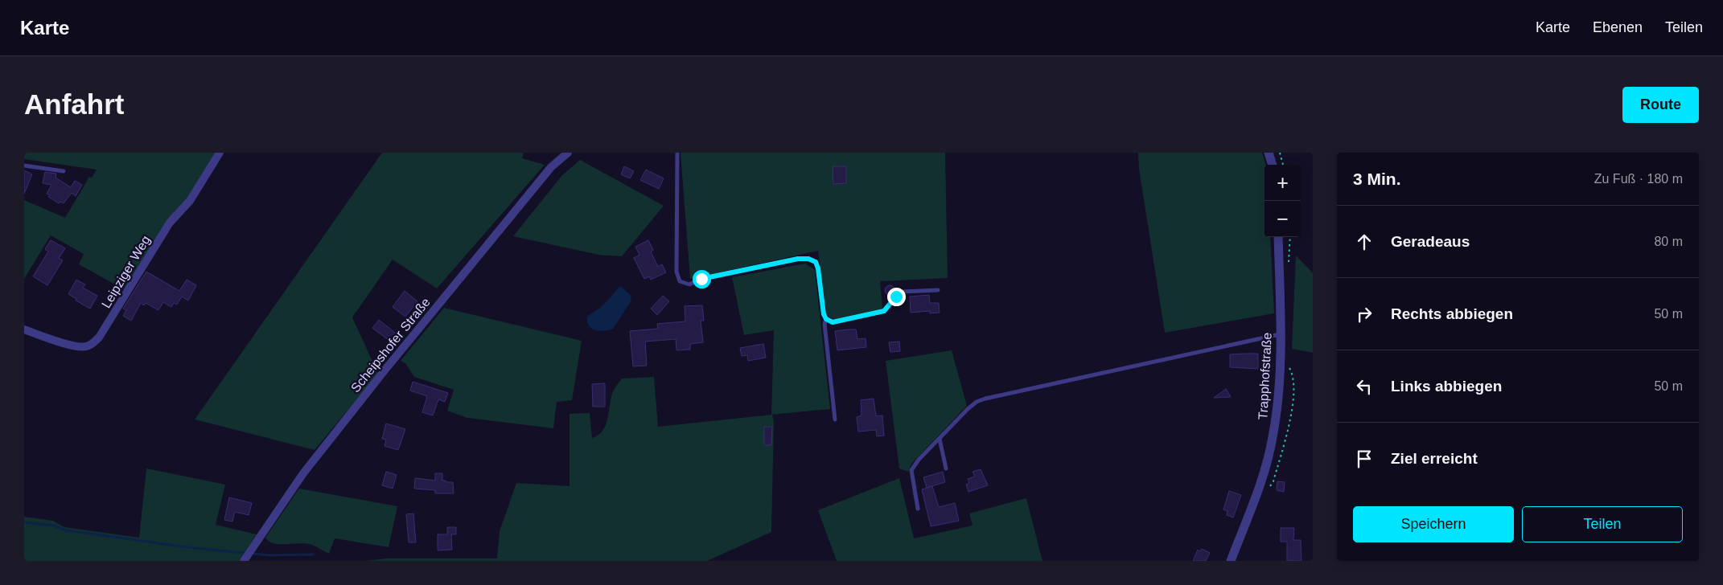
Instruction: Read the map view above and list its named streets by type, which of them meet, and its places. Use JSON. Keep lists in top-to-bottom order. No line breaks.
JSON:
{"streets":{"street":["Leipziger Weg","Scheipshofer Straße","Trapphofstraße"]},"page":{"header":"Karte","nav":["Karte","Ebenen","Teilen"],"buttons":["Route",["Speichern","Teilen"]],"title":"Anfahrt","heading":["3 Min.","Zu Fuß · 180 m"],"map_buttons":["+","−"],"list":[["Geradeaus","80 m"],["Rechts abbiegen","50 m"],["Links abbiegen","50 m"],"Ziel erreicht"]}}
